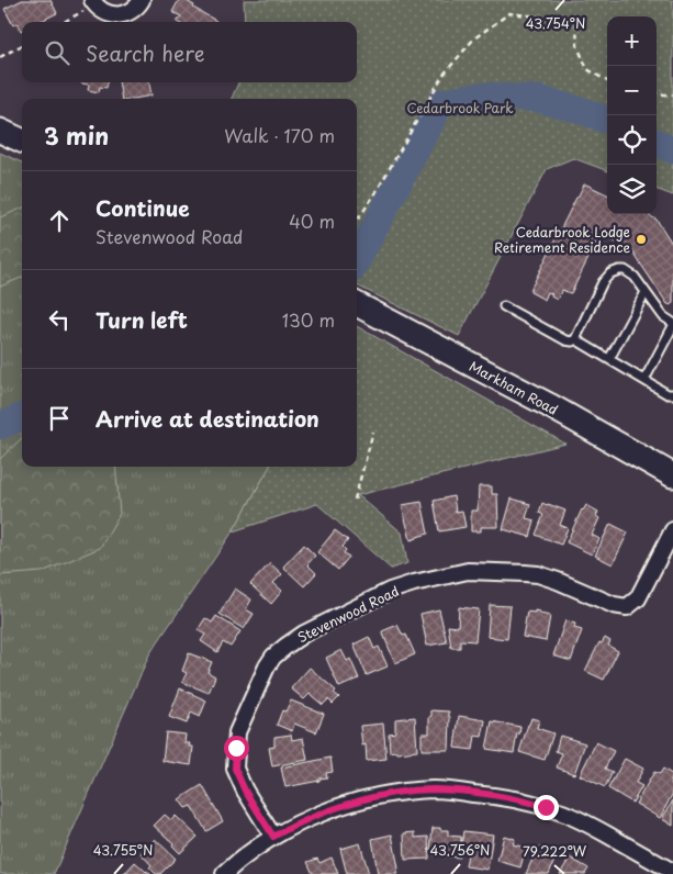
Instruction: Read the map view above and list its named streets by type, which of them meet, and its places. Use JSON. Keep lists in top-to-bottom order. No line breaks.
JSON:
{"streets":{"main road":["Markham Road"],"street":["Stevenwood Road"]},"parks":["Cedarbrook Park"],"places":["Cedarbrook Lodge Retirement Residence"],"page":{"map_buttons":["+","−"],"search":"Search here","heading":["3 min","Walk · 170 m"],"list":[["Continue","Stevenwood Road","40 m"],["Turn left","130 m"],"Arrive at destination"]},"coordinates":["43.754°N","43.755°N","43.756°N","79.222°W"]}
